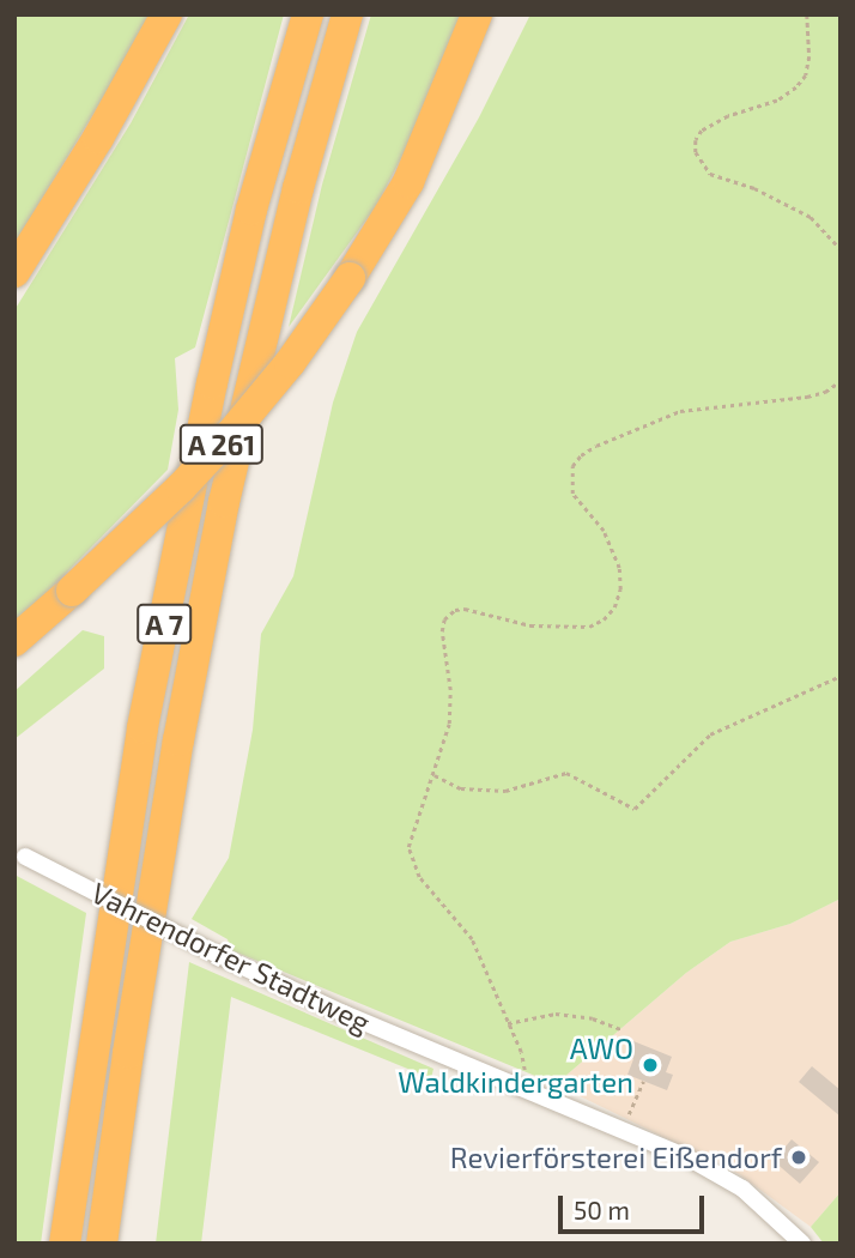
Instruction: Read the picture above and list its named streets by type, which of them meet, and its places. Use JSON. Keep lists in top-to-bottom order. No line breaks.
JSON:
{"streets":{"highway":["A 261","A 7"],"street":["Vahrendorfer Stadtweg"]},"places":["AWO Waldkindergarten","Revierförsterei Eißendorf"],"scale_bar":"50 m"}
